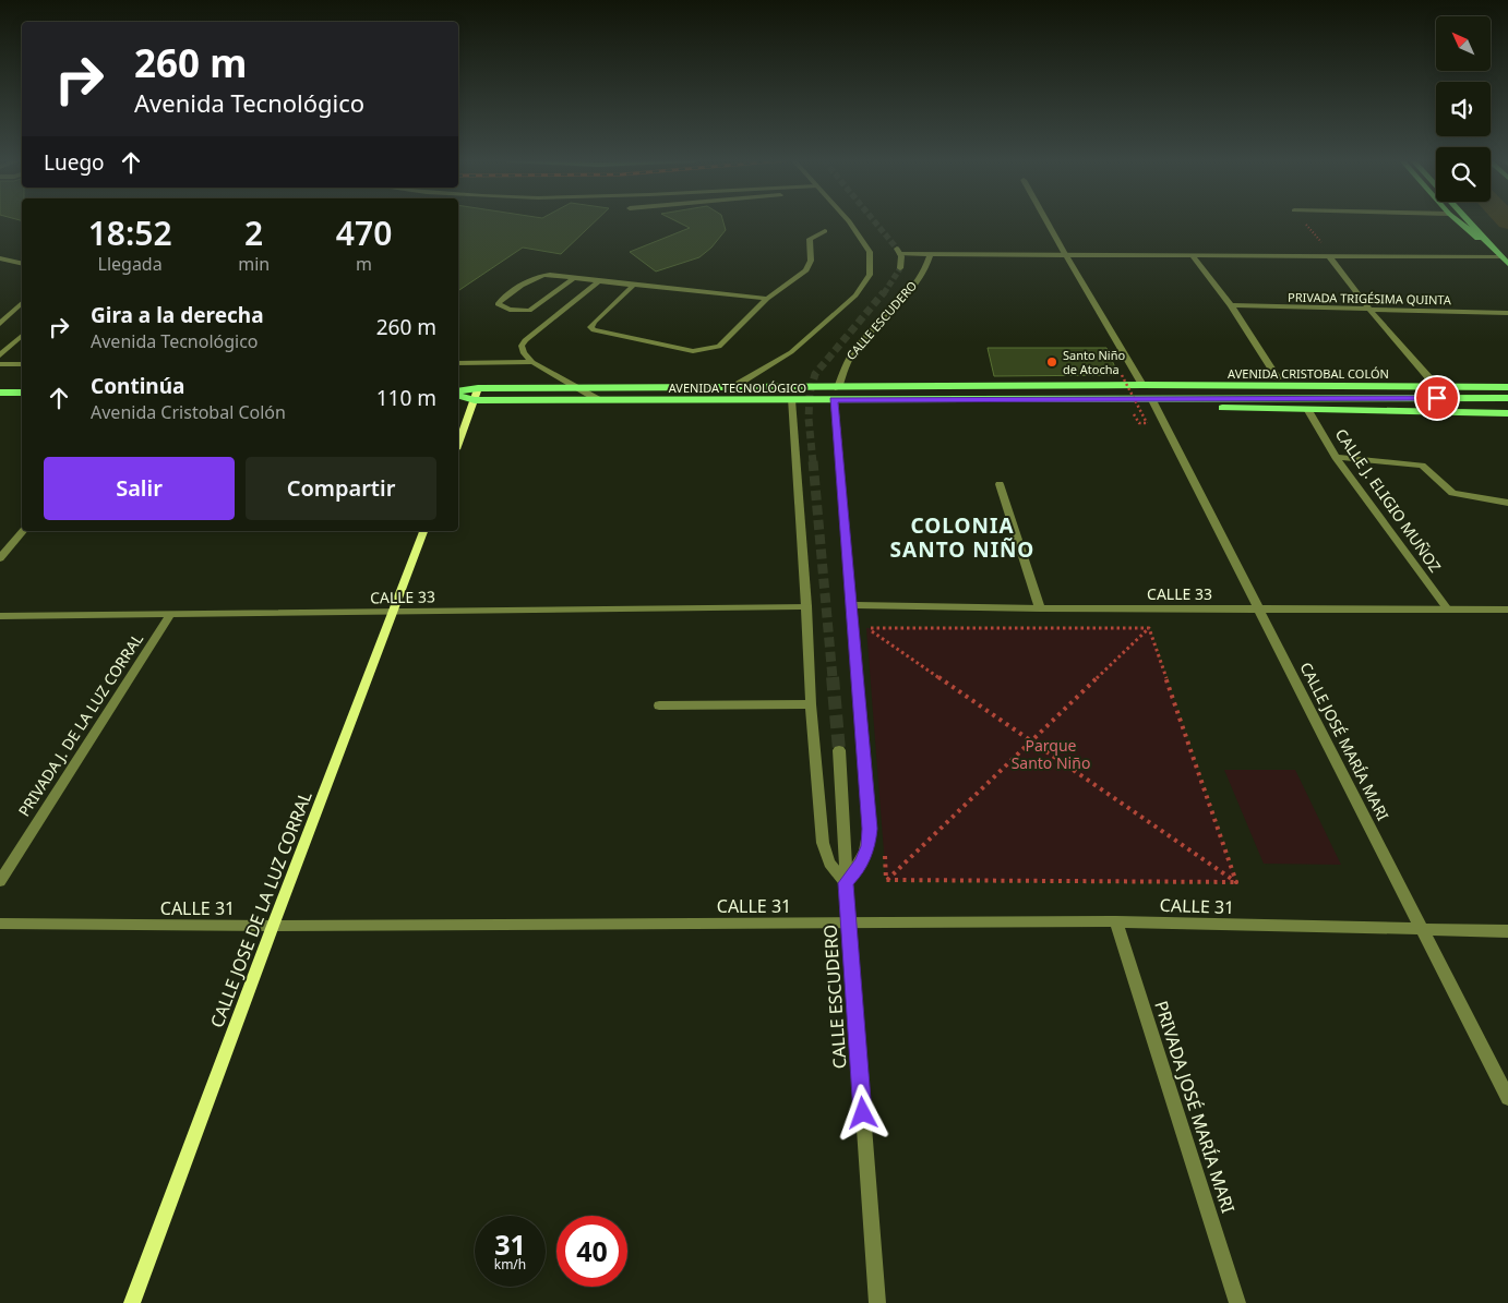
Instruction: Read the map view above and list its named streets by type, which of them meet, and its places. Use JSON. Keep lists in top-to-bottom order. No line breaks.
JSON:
{"streets":{"main road":["AVENIDA CRISTOBAL COLÓN","AVENIDA TECNOLÓGICO","CALLE JOSE DE LA LUZ CORRAL"],"street":["PRIVADA TRIGÉSIMA QUINTA","CALLE ESCUDERO","CALLE J. ELIGIO MUÑOZ","CALLE 33","PRIVADA J. DE LA LUZ CORRAL","CALLE JOSÉ MARÍA MARI","CALLE 31","PRIVADA JOSÉ MARÍA MARI"]},"crossings":[["CALLE ESCUDERO","AVENIDA TECNOLÓGICO"],["CALLE ESCUDERO","CALLE 31"],["AVENIDA CRISTOBAL COLÓN","AVENIDA TECNOLÓGICO"],["AVENIDA CRISTOBAL COLÓN","CALLE JOSÉ MARÍA MARI"],["AVENIDA TECNOLÓGICO","CALLE JOSÉ MARÍA MARI"],["CALLE J. ELIGIO MUÑOZ","CALLE 33"],["CALLE 33","PRIVADA J. DE LA LUZ CORRAL"],["CALLE 33","CALLE JOSÉ MARÍA MARI"],["CALLE 33","CALLE JOSE DE LA LUZ CORRAL"],["CALLE JOSÉ MARÍA MARI","CALLE 31"],["CALLE 31","CALLE JOSE DE LA LUZ CORRAL"],["CALLE 31","PRIVADA JOSÉ MARÍA MARI"]],"districts":["COLONIA SANTO NIÑO"],"parks":["Parque Santo Niño"],"places":["Santo Niño de Atocha"],"north":"top left","page":{"turn":["260 m","Avenida Tecnológico"],"then":"Luego","eta":["18:52","Llegada","2","min","470","m"],"list":[{"name":"Gira a la derecha","note":"Avenida Tecnológico","value":"260 m"},{"name":"Continúa","note":"Avenida Cristobal Colón","value":"110 m"}],"buttons":["Salir","Compartir"],"speed":"31 km/h","limit":"40"}}
